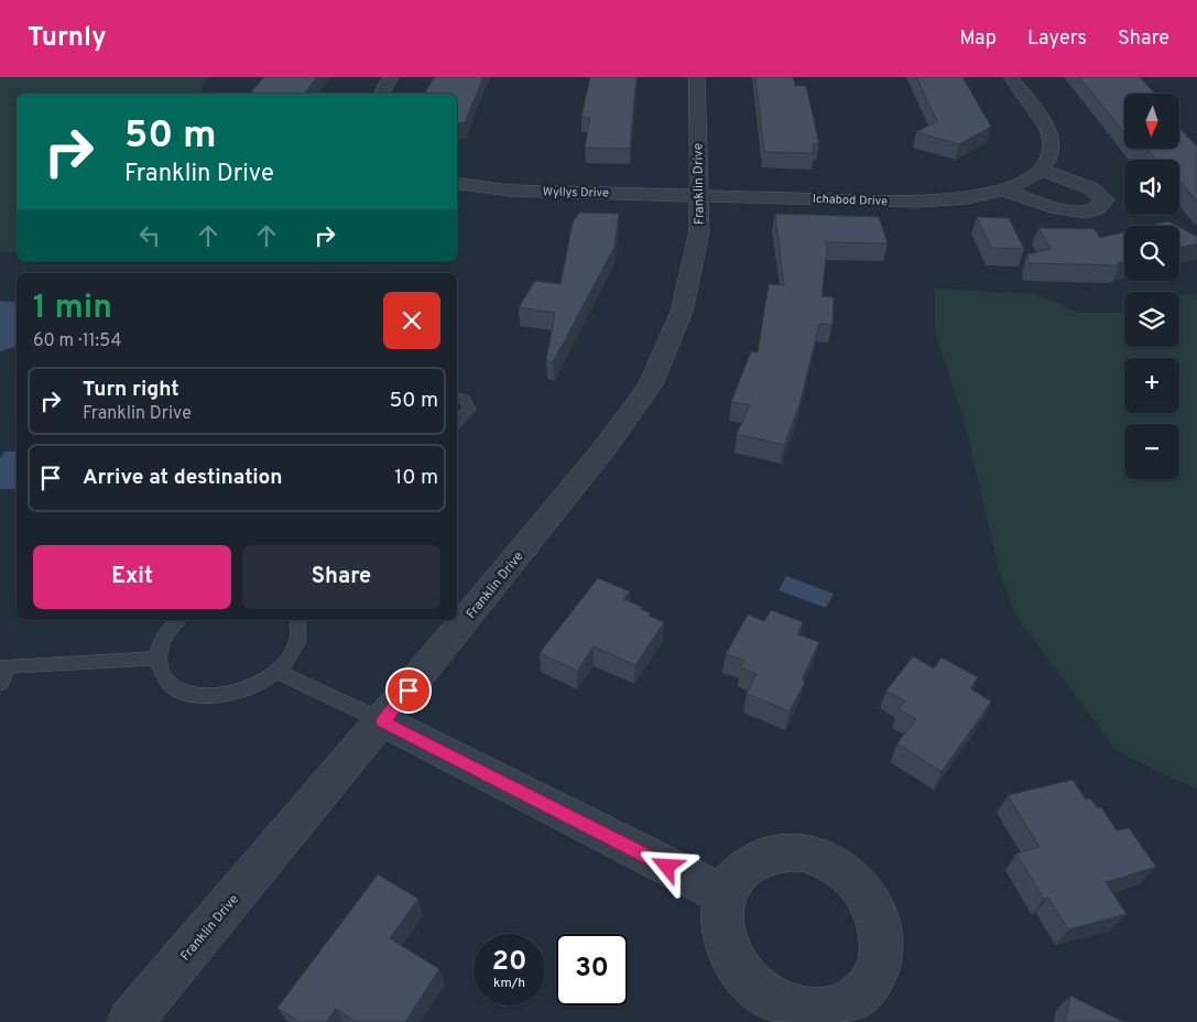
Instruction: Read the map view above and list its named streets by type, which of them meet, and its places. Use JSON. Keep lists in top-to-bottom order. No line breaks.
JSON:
{"streets":{"street":["Franklin Drive","Wyllys Drive","Ichabod Drive"]},"crossings":[["Franklin Drive","Wyllys Drive"],["Franklin Drive","Ichabod Drive"],["Wyllys Drive","Ichabod Drive"]],"north":"bottom","page":{"header":"Turnly","nav":["Map","Layers","Share"],"map_buttons":["+","−"],"turn":["50 m","Franklin Drive"],"heading":["1 min","60 m · 11:54"],"list":[{"name":"Turn right","note":"Franklin Drive","value":"50 m"},{"name":"Arrive at destination","value":"10 m"}],"buttons":["Exit","Share"],"speed":"20 km/h","limit":"30"}}
